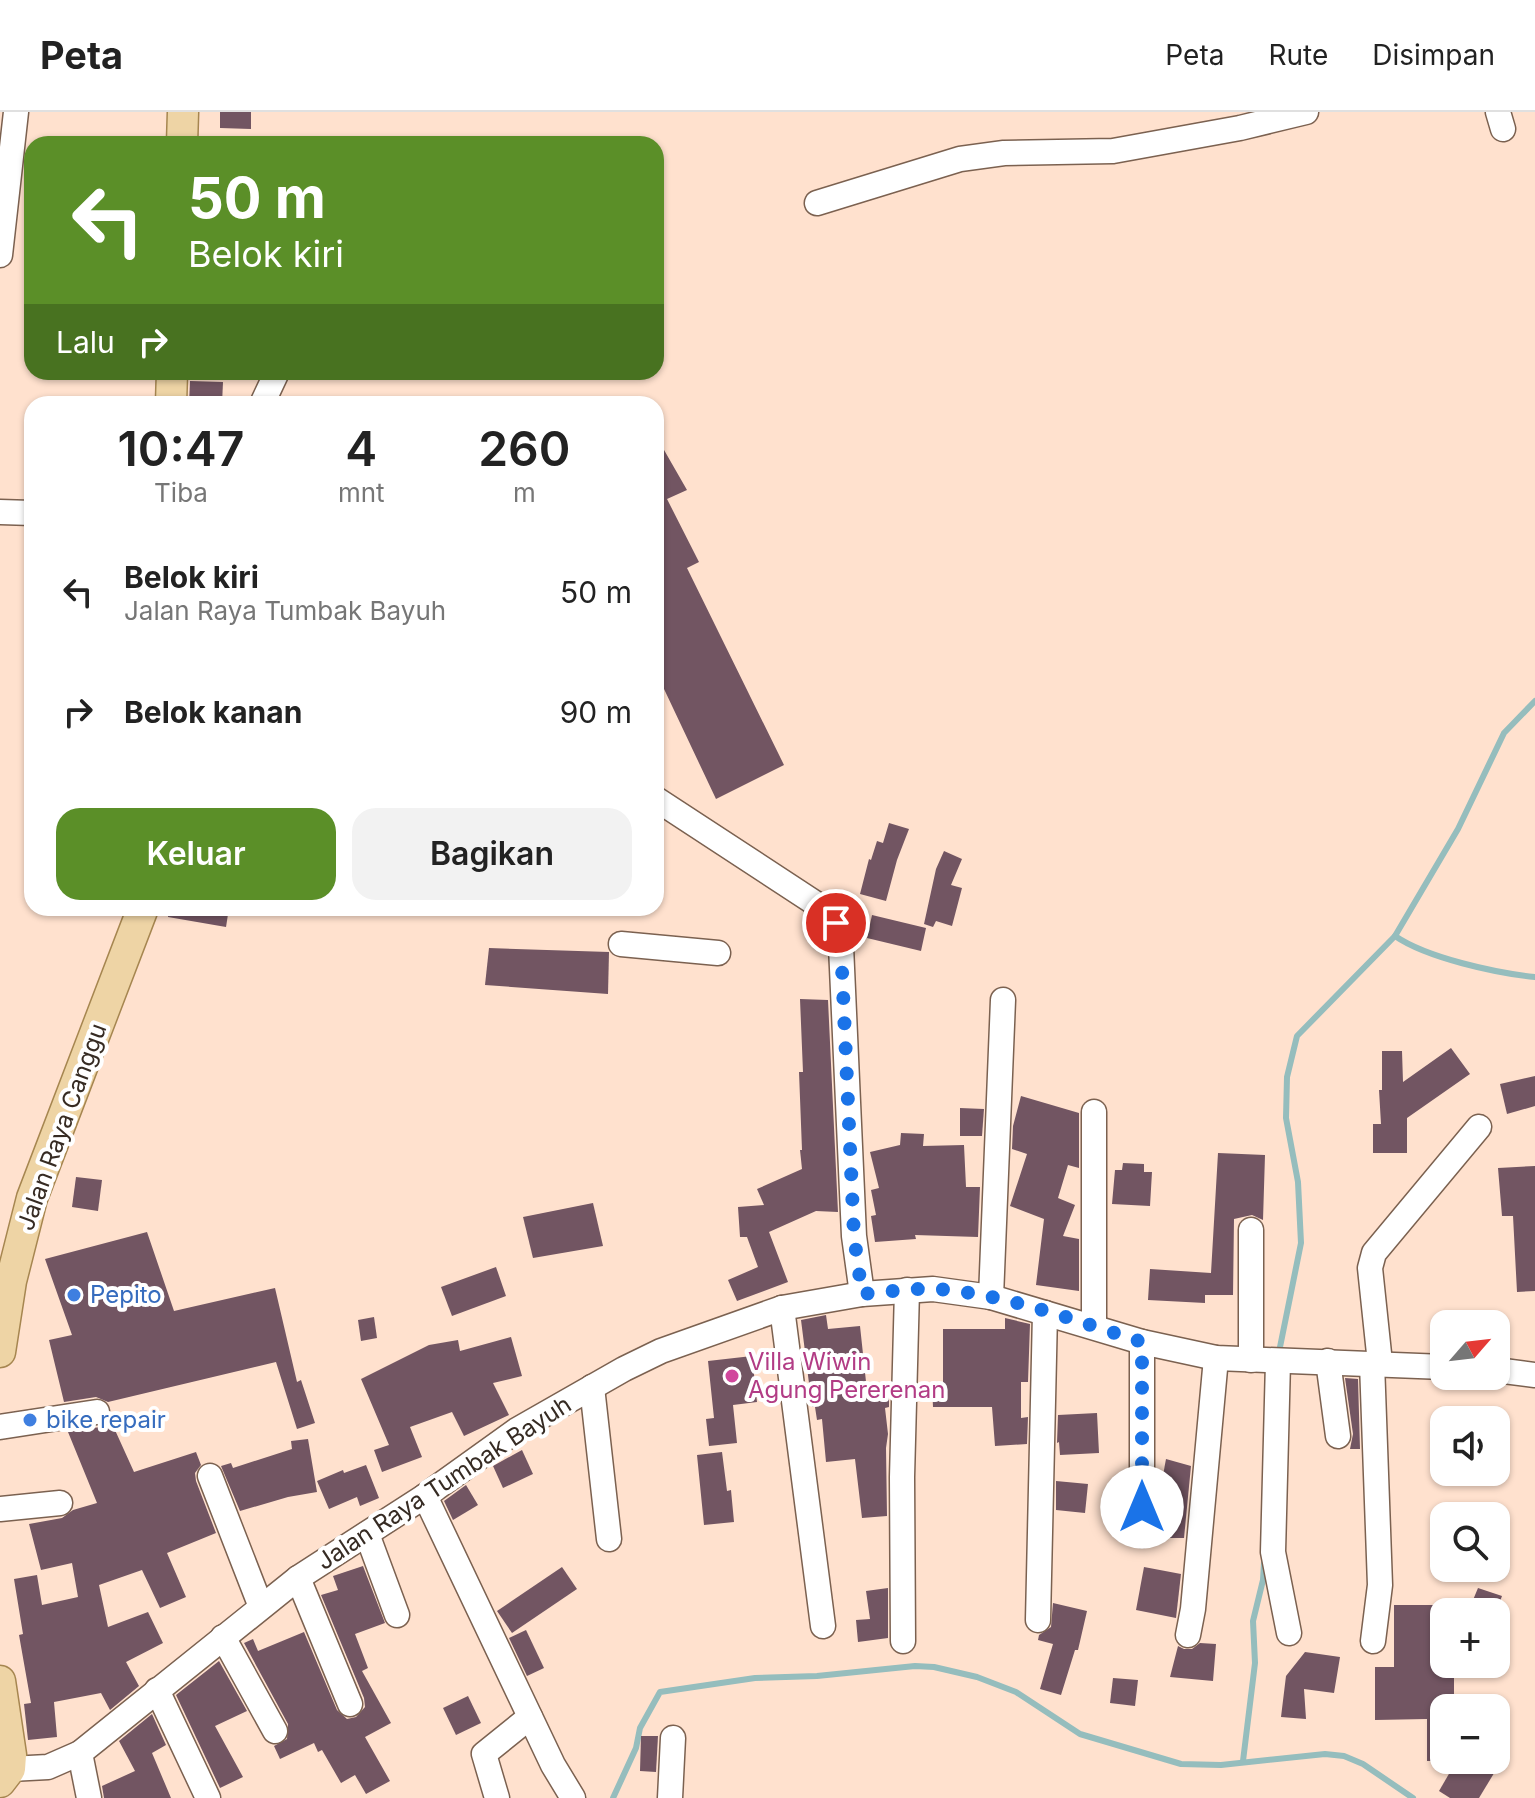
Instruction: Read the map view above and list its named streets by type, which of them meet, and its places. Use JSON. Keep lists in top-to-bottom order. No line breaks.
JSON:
{"streets":{"main road":["Jalan Raya Canggu"],"street":["Jalan Raya Tumbak Bayuh"]},"places":["Pepito","Villa Wiwin Agung Pererenan","bike repair"],"north":"top right","page":{"header":"Peta","nav":["Peta","Rute","Disimpan"],"turn":["50 m","Belok kiri"],"then":"Lalu","eta":["10:47","Tiba","4","mnt","260","m"],"list":[{"name":"Belok kiri","note":"Jalan Raya Tumbak Bayuh","value":"50 m"},{"name":"Belok kanan","value":"90 m"}],"buttons":["Keluar","Bagikan"],"map_buttons":["+","−"]}}
